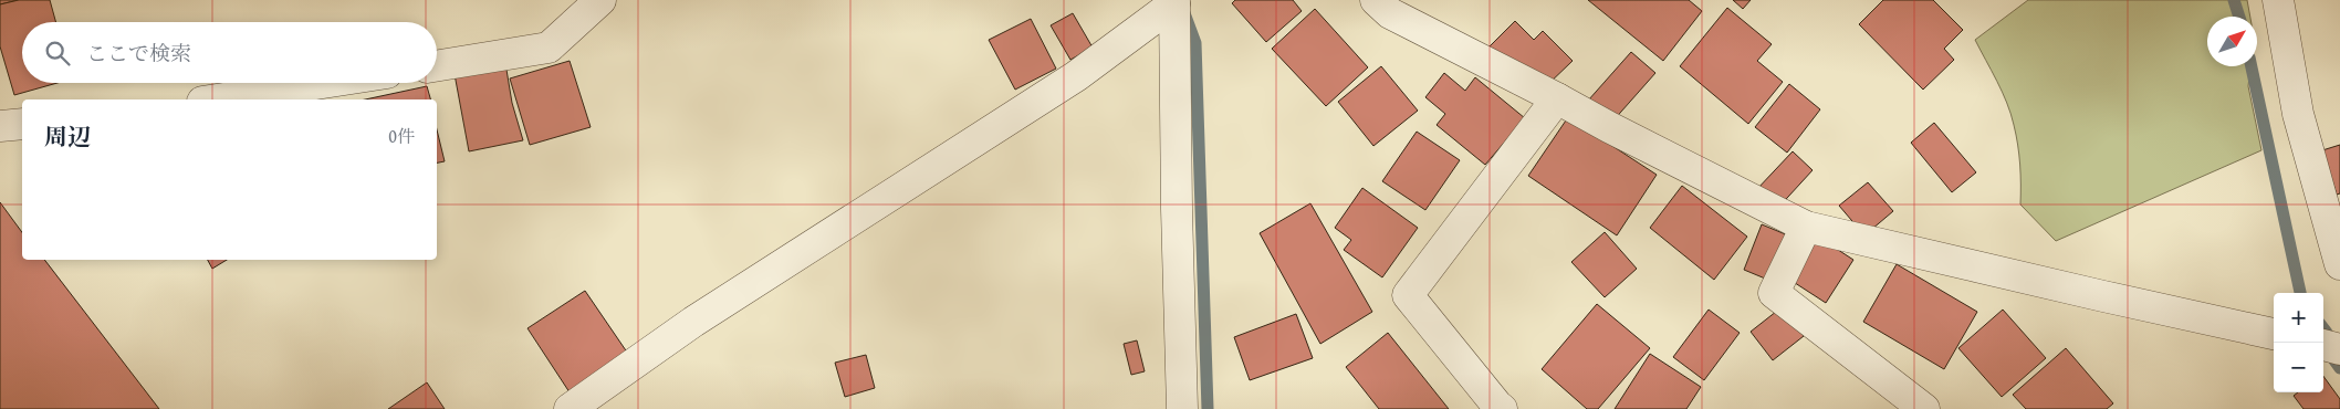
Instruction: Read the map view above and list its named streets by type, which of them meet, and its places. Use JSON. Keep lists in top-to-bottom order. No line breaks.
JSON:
{"north":"top right","page":{"search":"ここで検索","heading":["周辺","0件"],"map_buttons":["+","−"]}}
